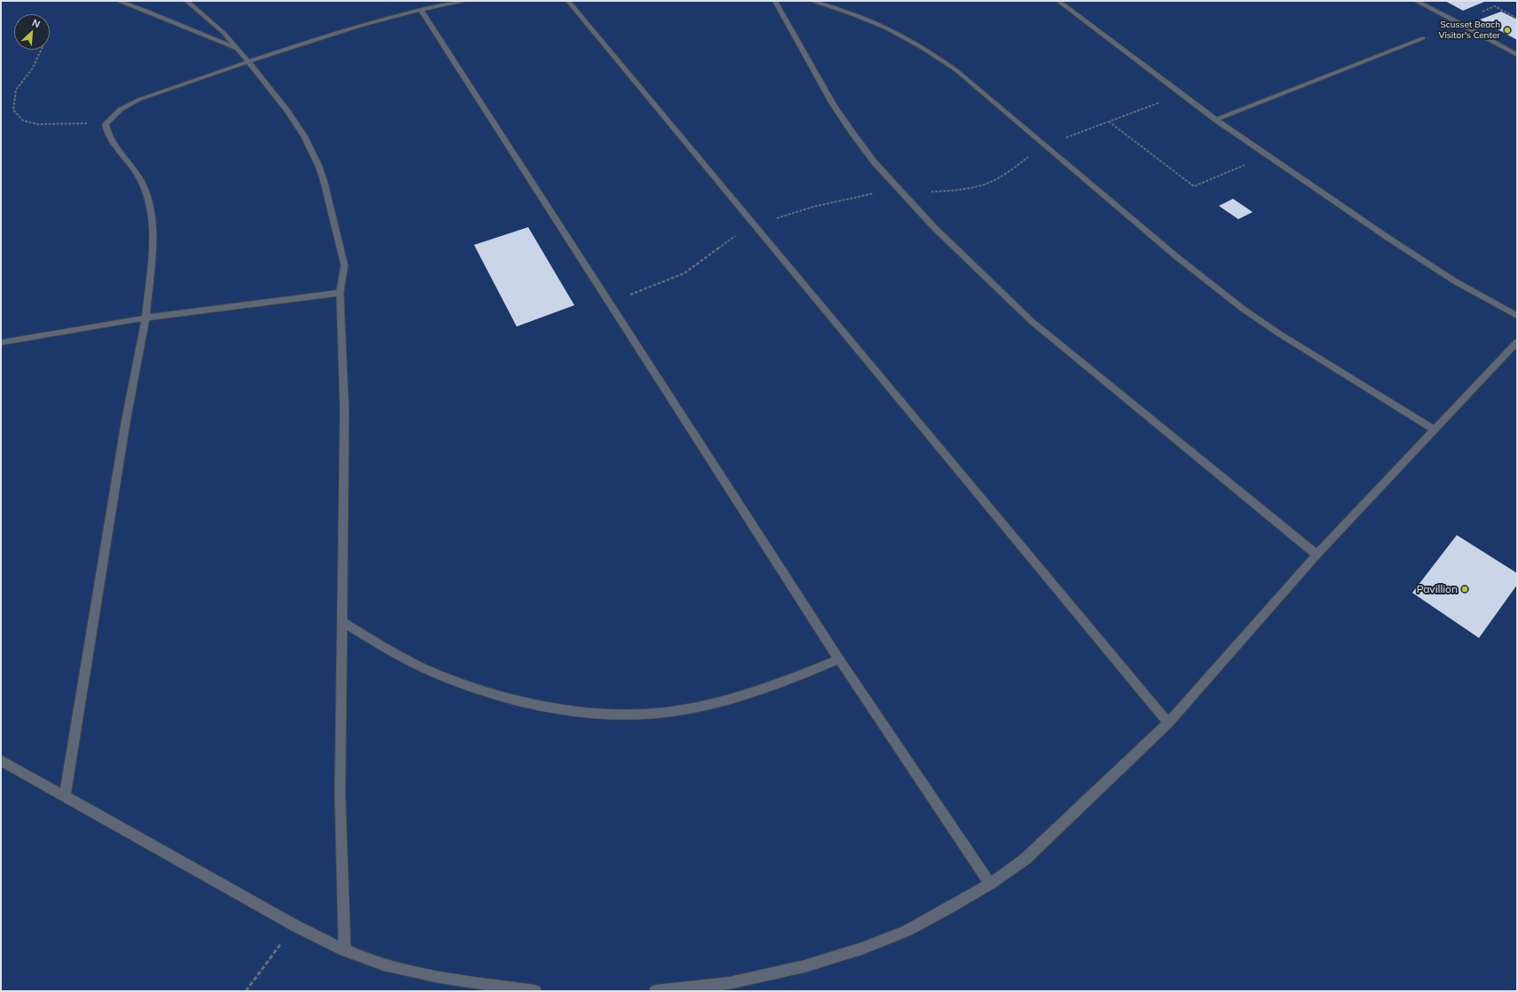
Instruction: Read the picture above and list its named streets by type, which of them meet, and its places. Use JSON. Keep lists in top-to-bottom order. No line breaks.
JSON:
{"places":["Scusset Beach Visitor's Center","Pavillion"],"north":"top right"}
